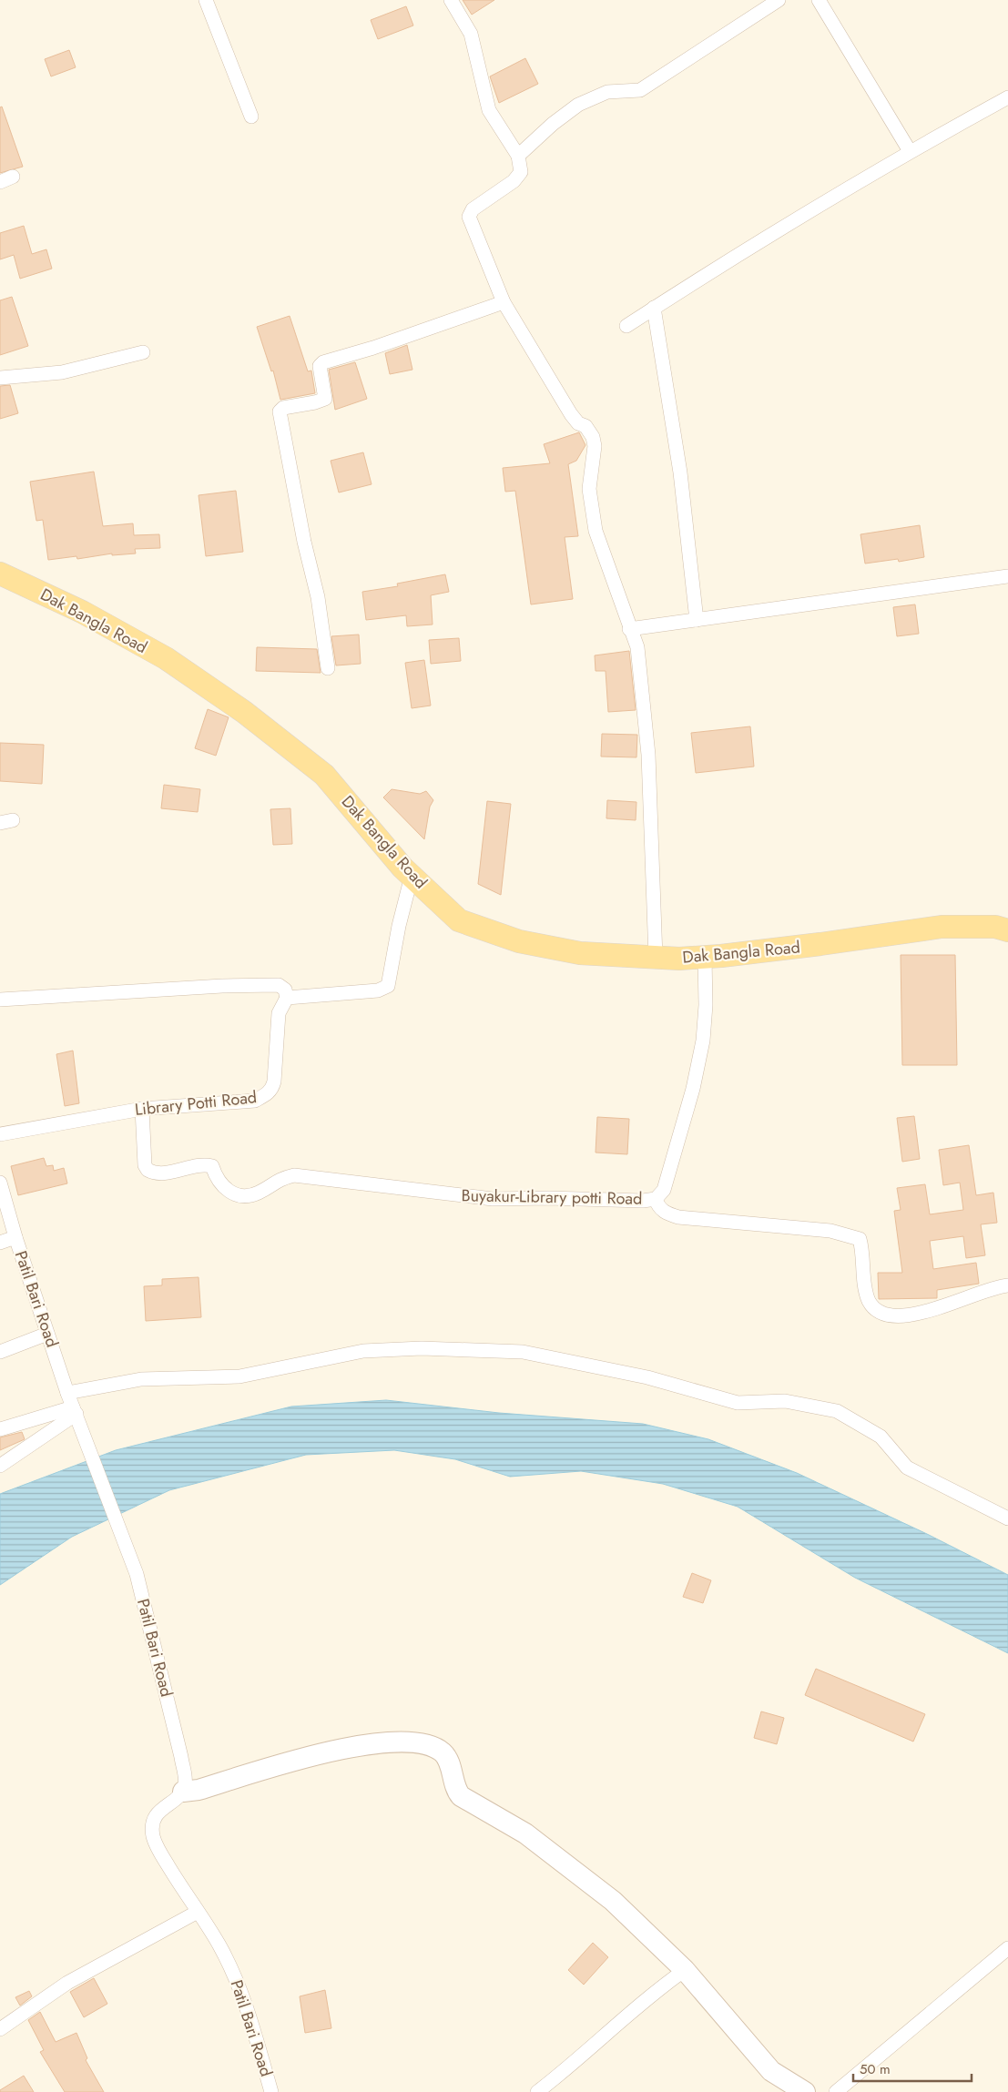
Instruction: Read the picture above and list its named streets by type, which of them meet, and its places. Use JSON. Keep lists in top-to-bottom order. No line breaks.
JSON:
{"streets":{"main road":["Dak Bangla Road"],"street":["Library Potti Road","Buyakur-Library potti Road","Patil Bari Road"]},"crossings":[["Dak Bangla Road","Buyakur-Library potti Road"],["Library Potti Road","Buyakur-Library potti Road"]],"scale_bar":"50 m"}
